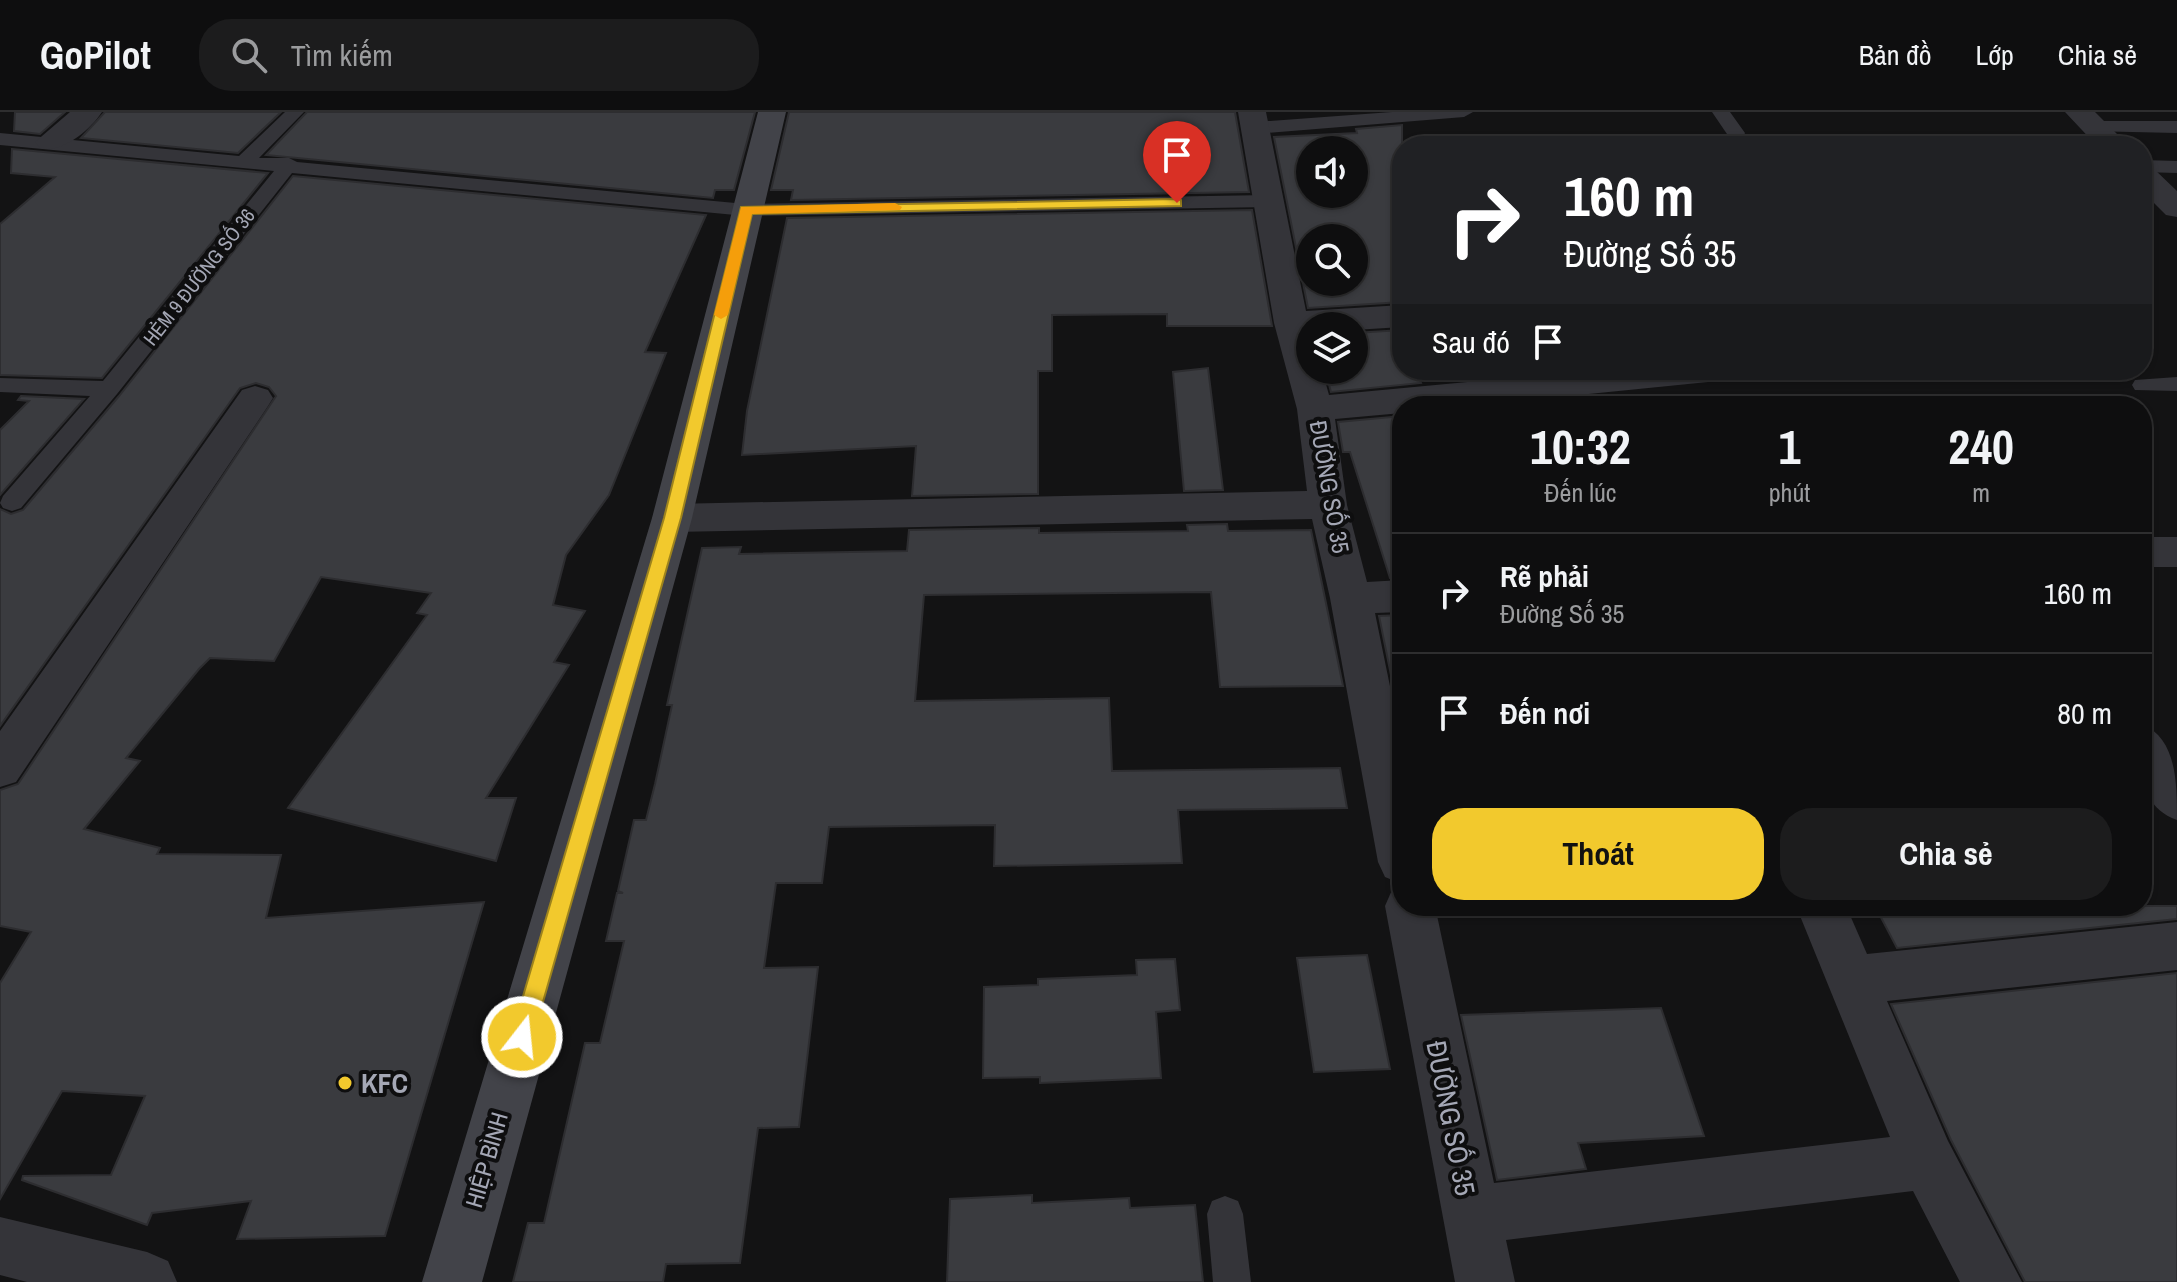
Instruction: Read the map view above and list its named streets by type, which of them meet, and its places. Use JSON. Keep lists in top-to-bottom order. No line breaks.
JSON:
{"streets":{"main road":["HIỆP BÌNH"],"street":["ĐƯỜNG SỐ 35"],"lane":["HẺM 9 ĐƯỜNG SỐ 36"]},"places":["KFC"],"page":{"header":"GoPilot","search":"Tìm kiếm","nav":["Bản đồ","Lớp","Chia sẻ"],"turn":["160 m","Đường Số 35"],"then":"Sau đó","eta":["10:32","Đến lúc","1","phút","240","m"],"list":[{"name":"Rẽ phải","note":"Đường Số 35","value":"160 m"},{"name":"Đến nơi","value":"80 m"}],"buttons":["Thoát","Chia sẻ"]}}
